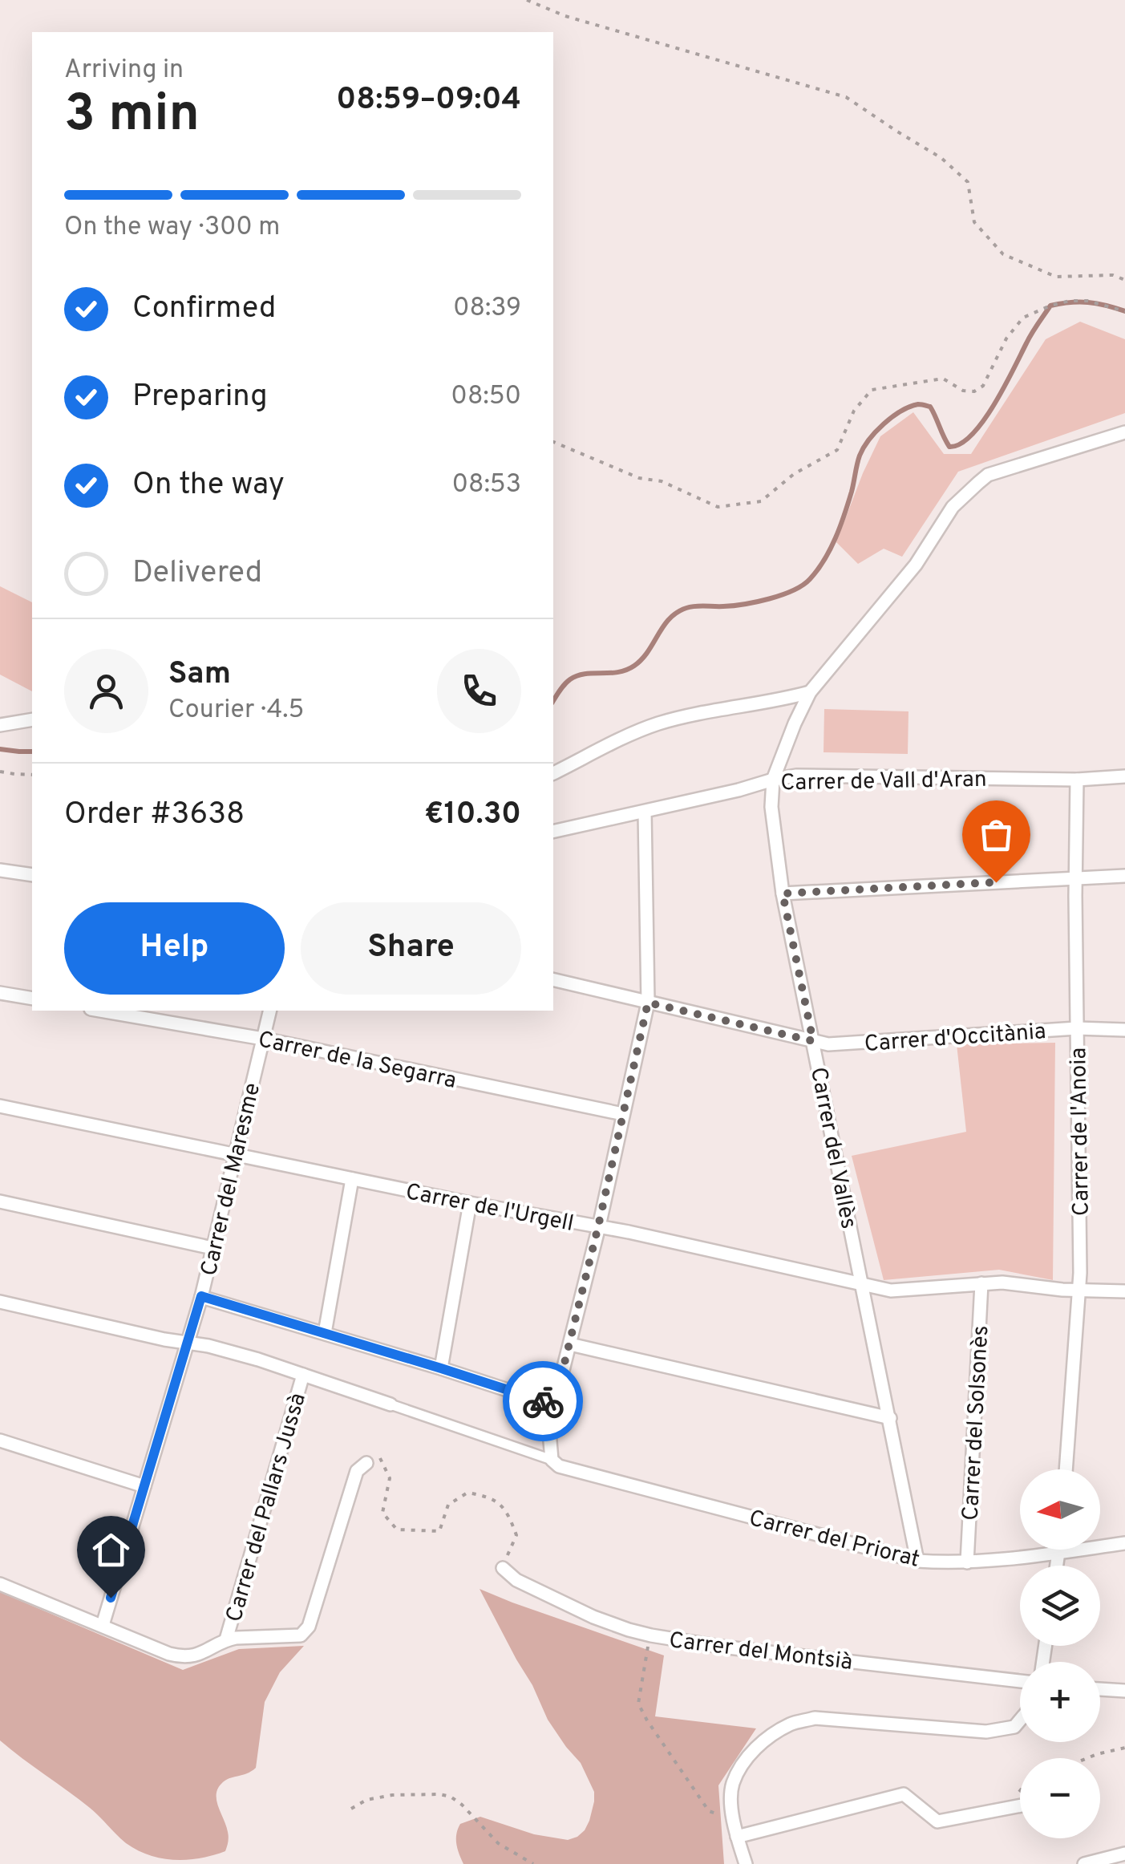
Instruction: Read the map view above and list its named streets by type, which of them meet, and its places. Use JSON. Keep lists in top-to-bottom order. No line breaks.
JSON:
{"streets":{"street":["Carrer de Vall d'Aran","Carrer d'Occitània","Carrer de la Segarra","Carrer de l'Anoia","Carrer del Vallès","Carrer del Maresme","Carrer de l'Urgell","Carrer del Solsonès","Carrer del Pallars Jussà","Carrer del Priorat","Carrer del Montsià"]},"crossings":[["Carrer de Vall d'Aran","Carrer de l'Anoia"],["Carrer de Vall d'Aran","Carrer del Vallès"],["Carrer d'Occitània","Carrer de l'Anoia"],["Carrer d'Occitània","Carrer del Vallès"],["Carrer de la Segarra","Carrer del Maresme"],["Carrer de l'Anoia","Carrer de l'Urgell"],["Carrer del Vallès","Carrer de l'Urgell"],["Carrer del Vallès","Carrer del Priorat"],["Carrer del Maresme","Carrer de l'Urgell"],["Carrer de l'Urgell","Carrer del Solsonès"],["Carrer del Solsonès","Carrer del Priorat"]],"north":"left","page":{"heading":["3 min","Arriving in","08:59–09:04"],"panel":["Sam","Courier · 4.5","Order #3638","€10.30"],"bar":"On the way · 300 m","list":[["Confirmed","08:39"],["Preparing","08:50"],["On the way","08:53"],"Delivered"],"buttons":["Help","Share"],"map_buttons":["+","−"]}}
